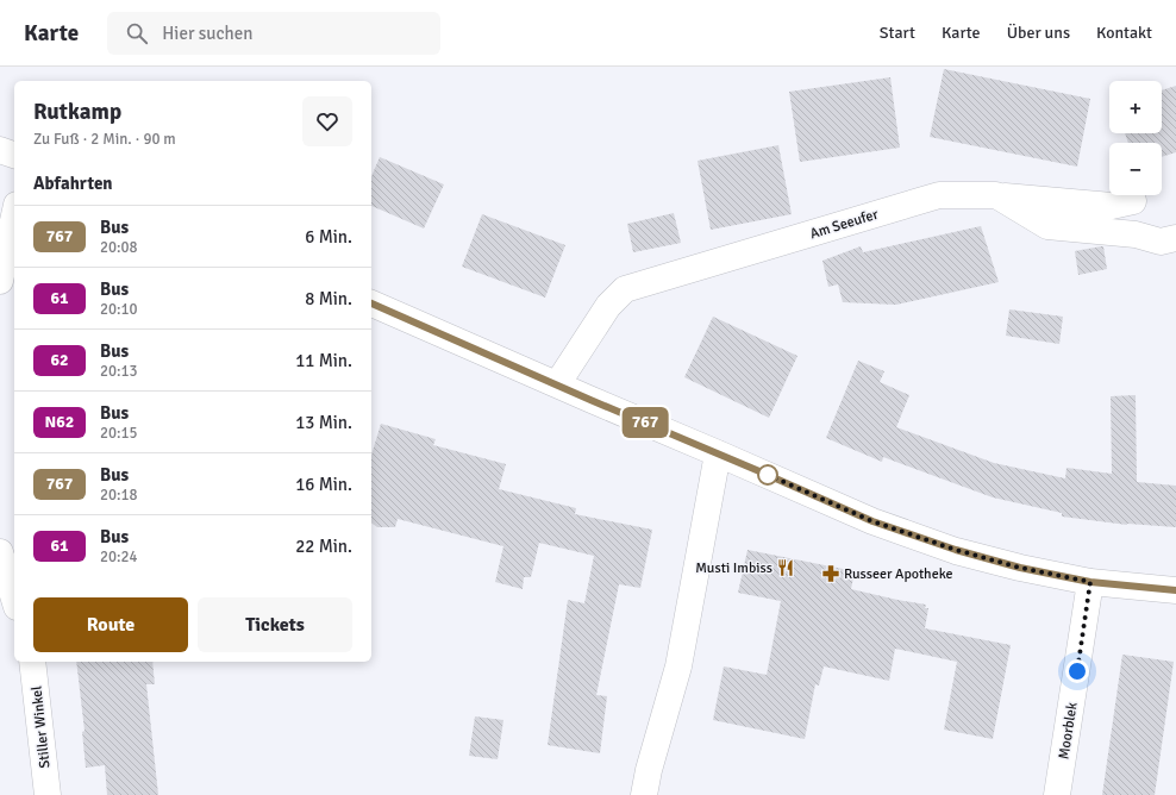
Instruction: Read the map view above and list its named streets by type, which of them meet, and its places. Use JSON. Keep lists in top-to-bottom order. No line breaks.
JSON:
{"streets":{"street":["Am Seeufer","Stiller Winkel","Moorblek"]},"places":{"restaurant":["Musti Imbiss"],"pharmacy":["Russeer Apotheke"]},"lines":["bus line 767"],"page":{"header":"Karte","search":"Hier suchen","nav":["Start","Karte","Über uns","Kontakt"],"on_map":"767","map_buttons":["+","−"],"heading":[["Rutkamp","Zu Fuß · 2 Min. · 90 m"],"Abfahrten"],"list":[{"mark":"767","name":"Bus","note":"20:08","value":"6 Min."},{"mark":"61","name":"Bus","note":"20:10","value":"8 Min."},{"mark":"62","name":"Bus","note":"20:13","value":"11 Min."},{"mark":"N62","name":"Bus","note":"20:15","value":"13 Min."},{"mark":"767","name":"Bus","note":"20:18","value":"16 Min."},{"mark":"61","name":"Bus","note":"20:24","value":"22 Min."}],"buttons":["Route","Tickets"]}}
